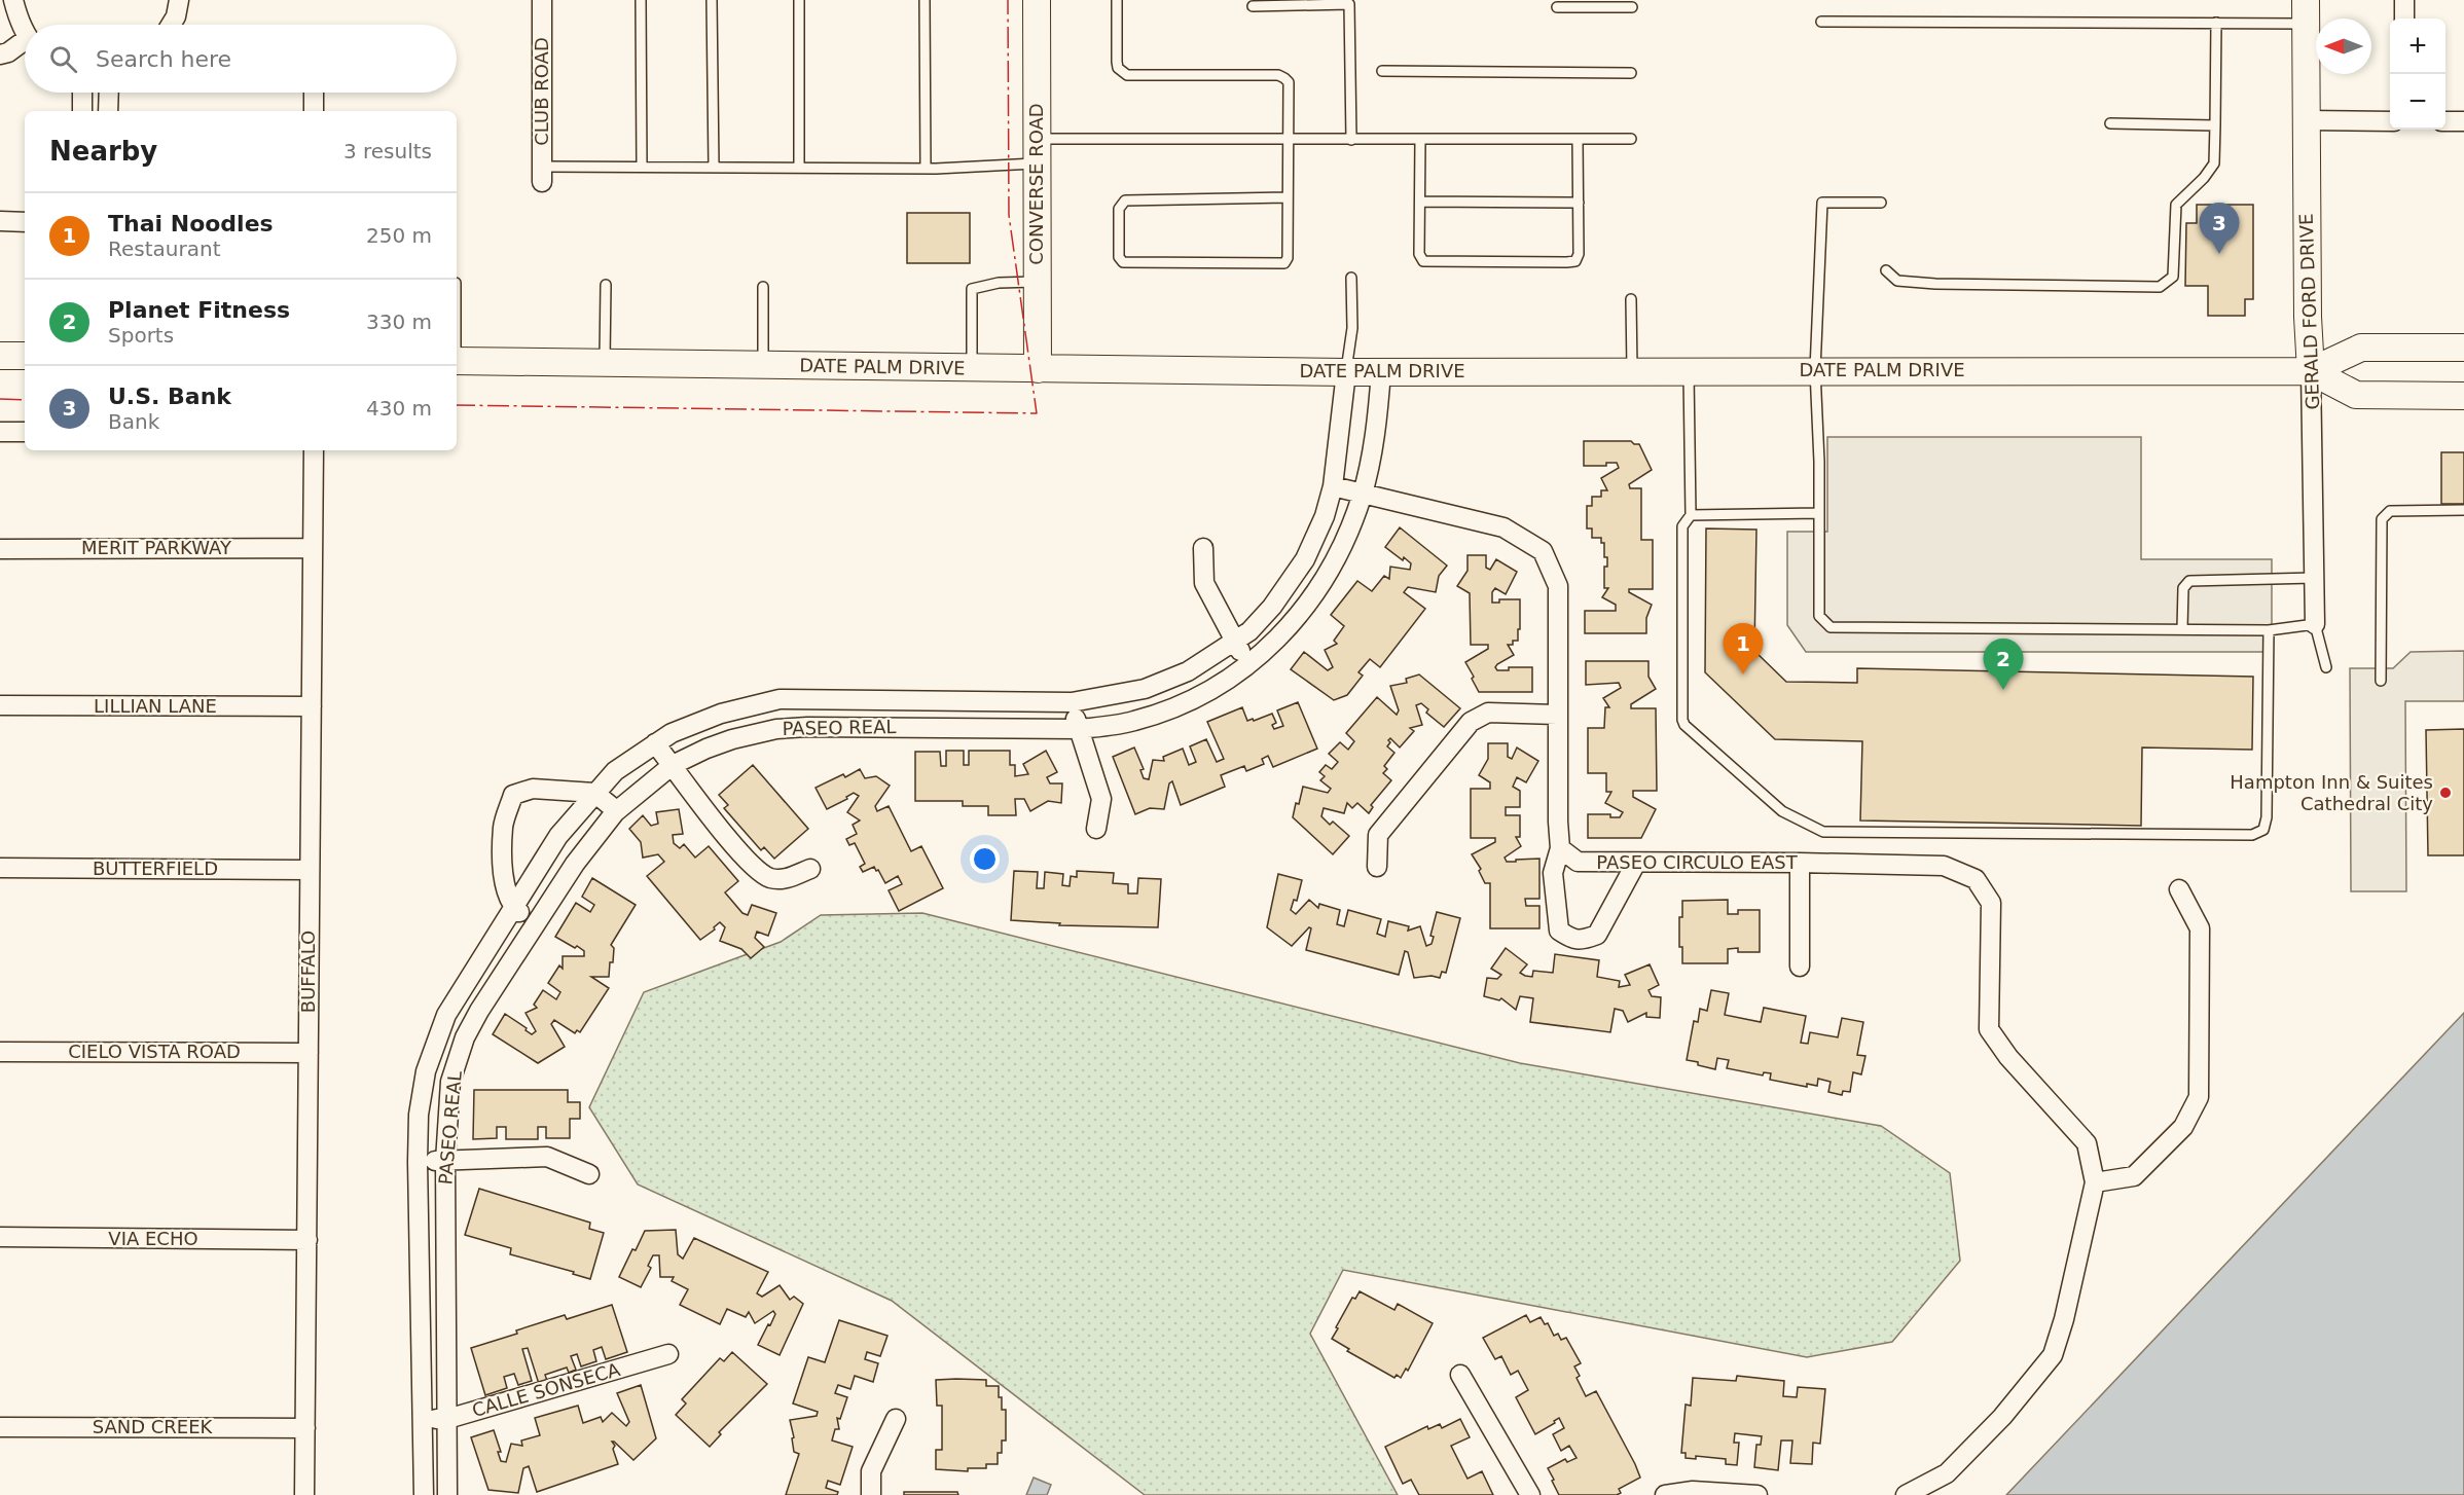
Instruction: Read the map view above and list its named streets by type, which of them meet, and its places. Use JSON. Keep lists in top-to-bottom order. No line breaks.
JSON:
{"streets":{"main road":["CONVERSE ROAD","GERALD FORD DRIVE","DATE PALM DRIVE"],"street":["CLUB ROAD","MERIT PARKWAY","LILLIAN LANE","PASEO REAL","PASEO CIRCULO EAST","BUTTERFIELD","BUFFALO","CIELO VISTA ROAD","VIA ECHO","CALLE SONSECA","SAND CREEK"]},"crossings":[["CONVERSE ROAD","DATE PALM DRIVE"],["GERALD FORD DRIVE","DATE PALM DRIVE"],["DATE PALM DRIVE","PASEO REAL"],["MERIT PARKWAY","BUFFALO"],["LILLIAN LANE","BUFFALO"],["PASEO REAL","CALLE SONSECA"],["BUTTERFIELD","BUFFALO"],["BUFFALO","CIELO VISTA ROAD"],["BUFFALO","VIA ECHO"],["BUFFALO","SAND CREEK"]],"places":["Hampton Inn & Suites Cathedral City"],"north":"left","page":{"map_buttons":["+","−"],"search":"Search here","heading":["Nearby","3 results"],"list":[{"mark":"1","name":"Thai Noodles","note":"Restaurant","value":"250 m"},{"mark":"2","name":"Planet Fitness","note":"Sports","value":"330 m"},{"mark":"3","name":"U.S. Bank","note":"Bank","value":"430 m"}],"pins":["3","1","2"]}}
